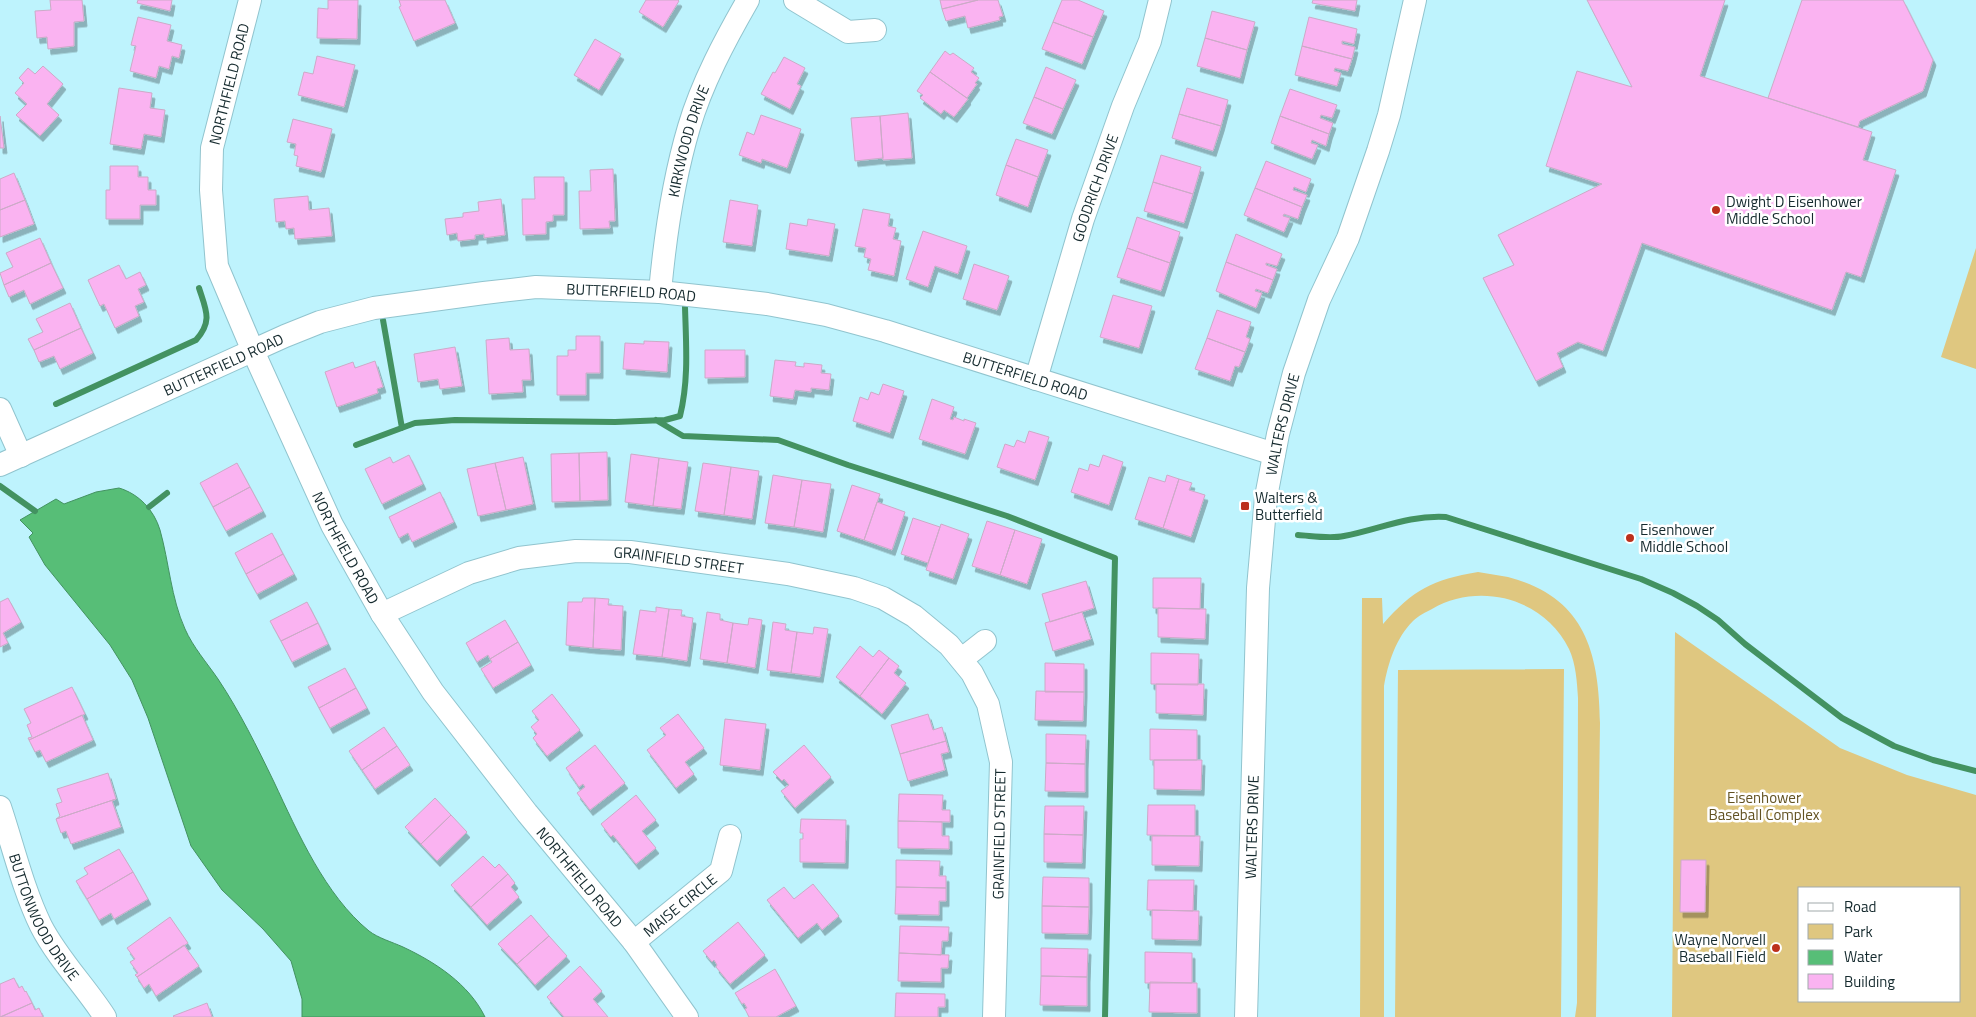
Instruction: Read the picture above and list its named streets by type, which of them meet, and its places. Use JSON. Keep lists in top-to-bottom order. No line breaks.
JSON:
{"streets":{"street":["NORTHFIELD ROAD","KIRKWOOD DRIVE","GOODRICH DRIVE","BUTTERFIELD ROAD","WALTERS DRIVE","GRAINFIELD STREET","MAISE CIRCLE","BUTTONWOOD DRIVE"]},"crossings":[["NORTHFIELD ROAD","BUTTERFIELD ROAD"],["NORTHFIELD ROAD","GRAINFIELD STREET"],["NORTHFIELD ROAD","MAISE CIRCLE"],["KIRKWOOD DRIVE","BUTTERFIELD ROAD"],["GOODRICH DRIVE","BUTTERFIELD ROAD"],["BUTTERFIELD ROAD","WALTERS DRIVE"]],"parks":["Eisenhower Baseball Complex"],"places":{"other":["Dwight D Eisenhower Middle School","Eisenhower Middle School","Wayne Norvell Baseball Field"],"transit":["Walters & Butterfield"]},"legend":["Road","Park","Water","Building"]}
